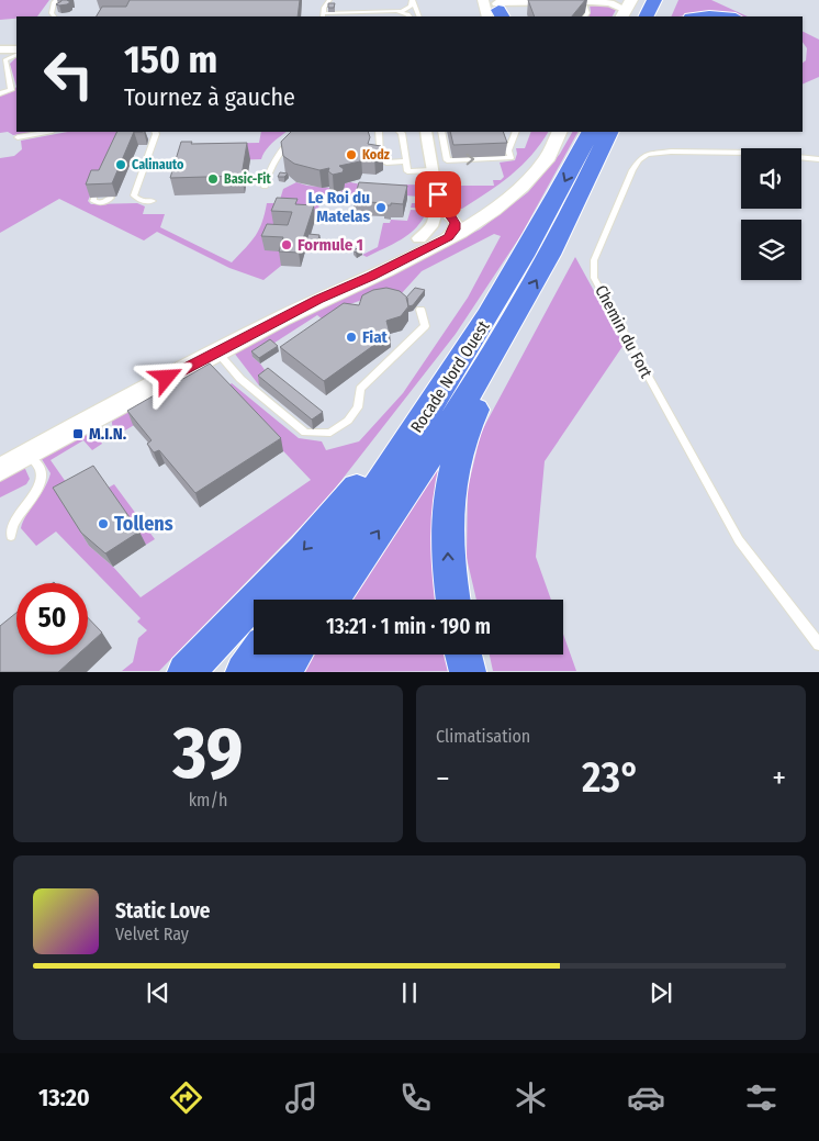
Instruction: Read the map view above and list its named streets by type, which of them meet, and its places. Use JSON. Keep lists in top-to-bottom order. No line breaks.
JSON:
{"streets":{"highway":["Rocade Nord Ouest"],"lane":["Chemin du Fort"]},"places":{"other":["Kodz","Calinauto","Basic-Fit","Le Roi du Matelas","Formule 1","Fiat","Tollens"],"transit":["M.I.N."]},"page":{"turn":["150 m","Tournez à gauche"],"limit":"50","trip":"13:21 · 1 min · 190 m","tile":[["39","km/h"],"Climatisation"],"heat":["−","23°","+"],"song":["Static Love","Velvet Ray"],"tabs":"13:20"}}
